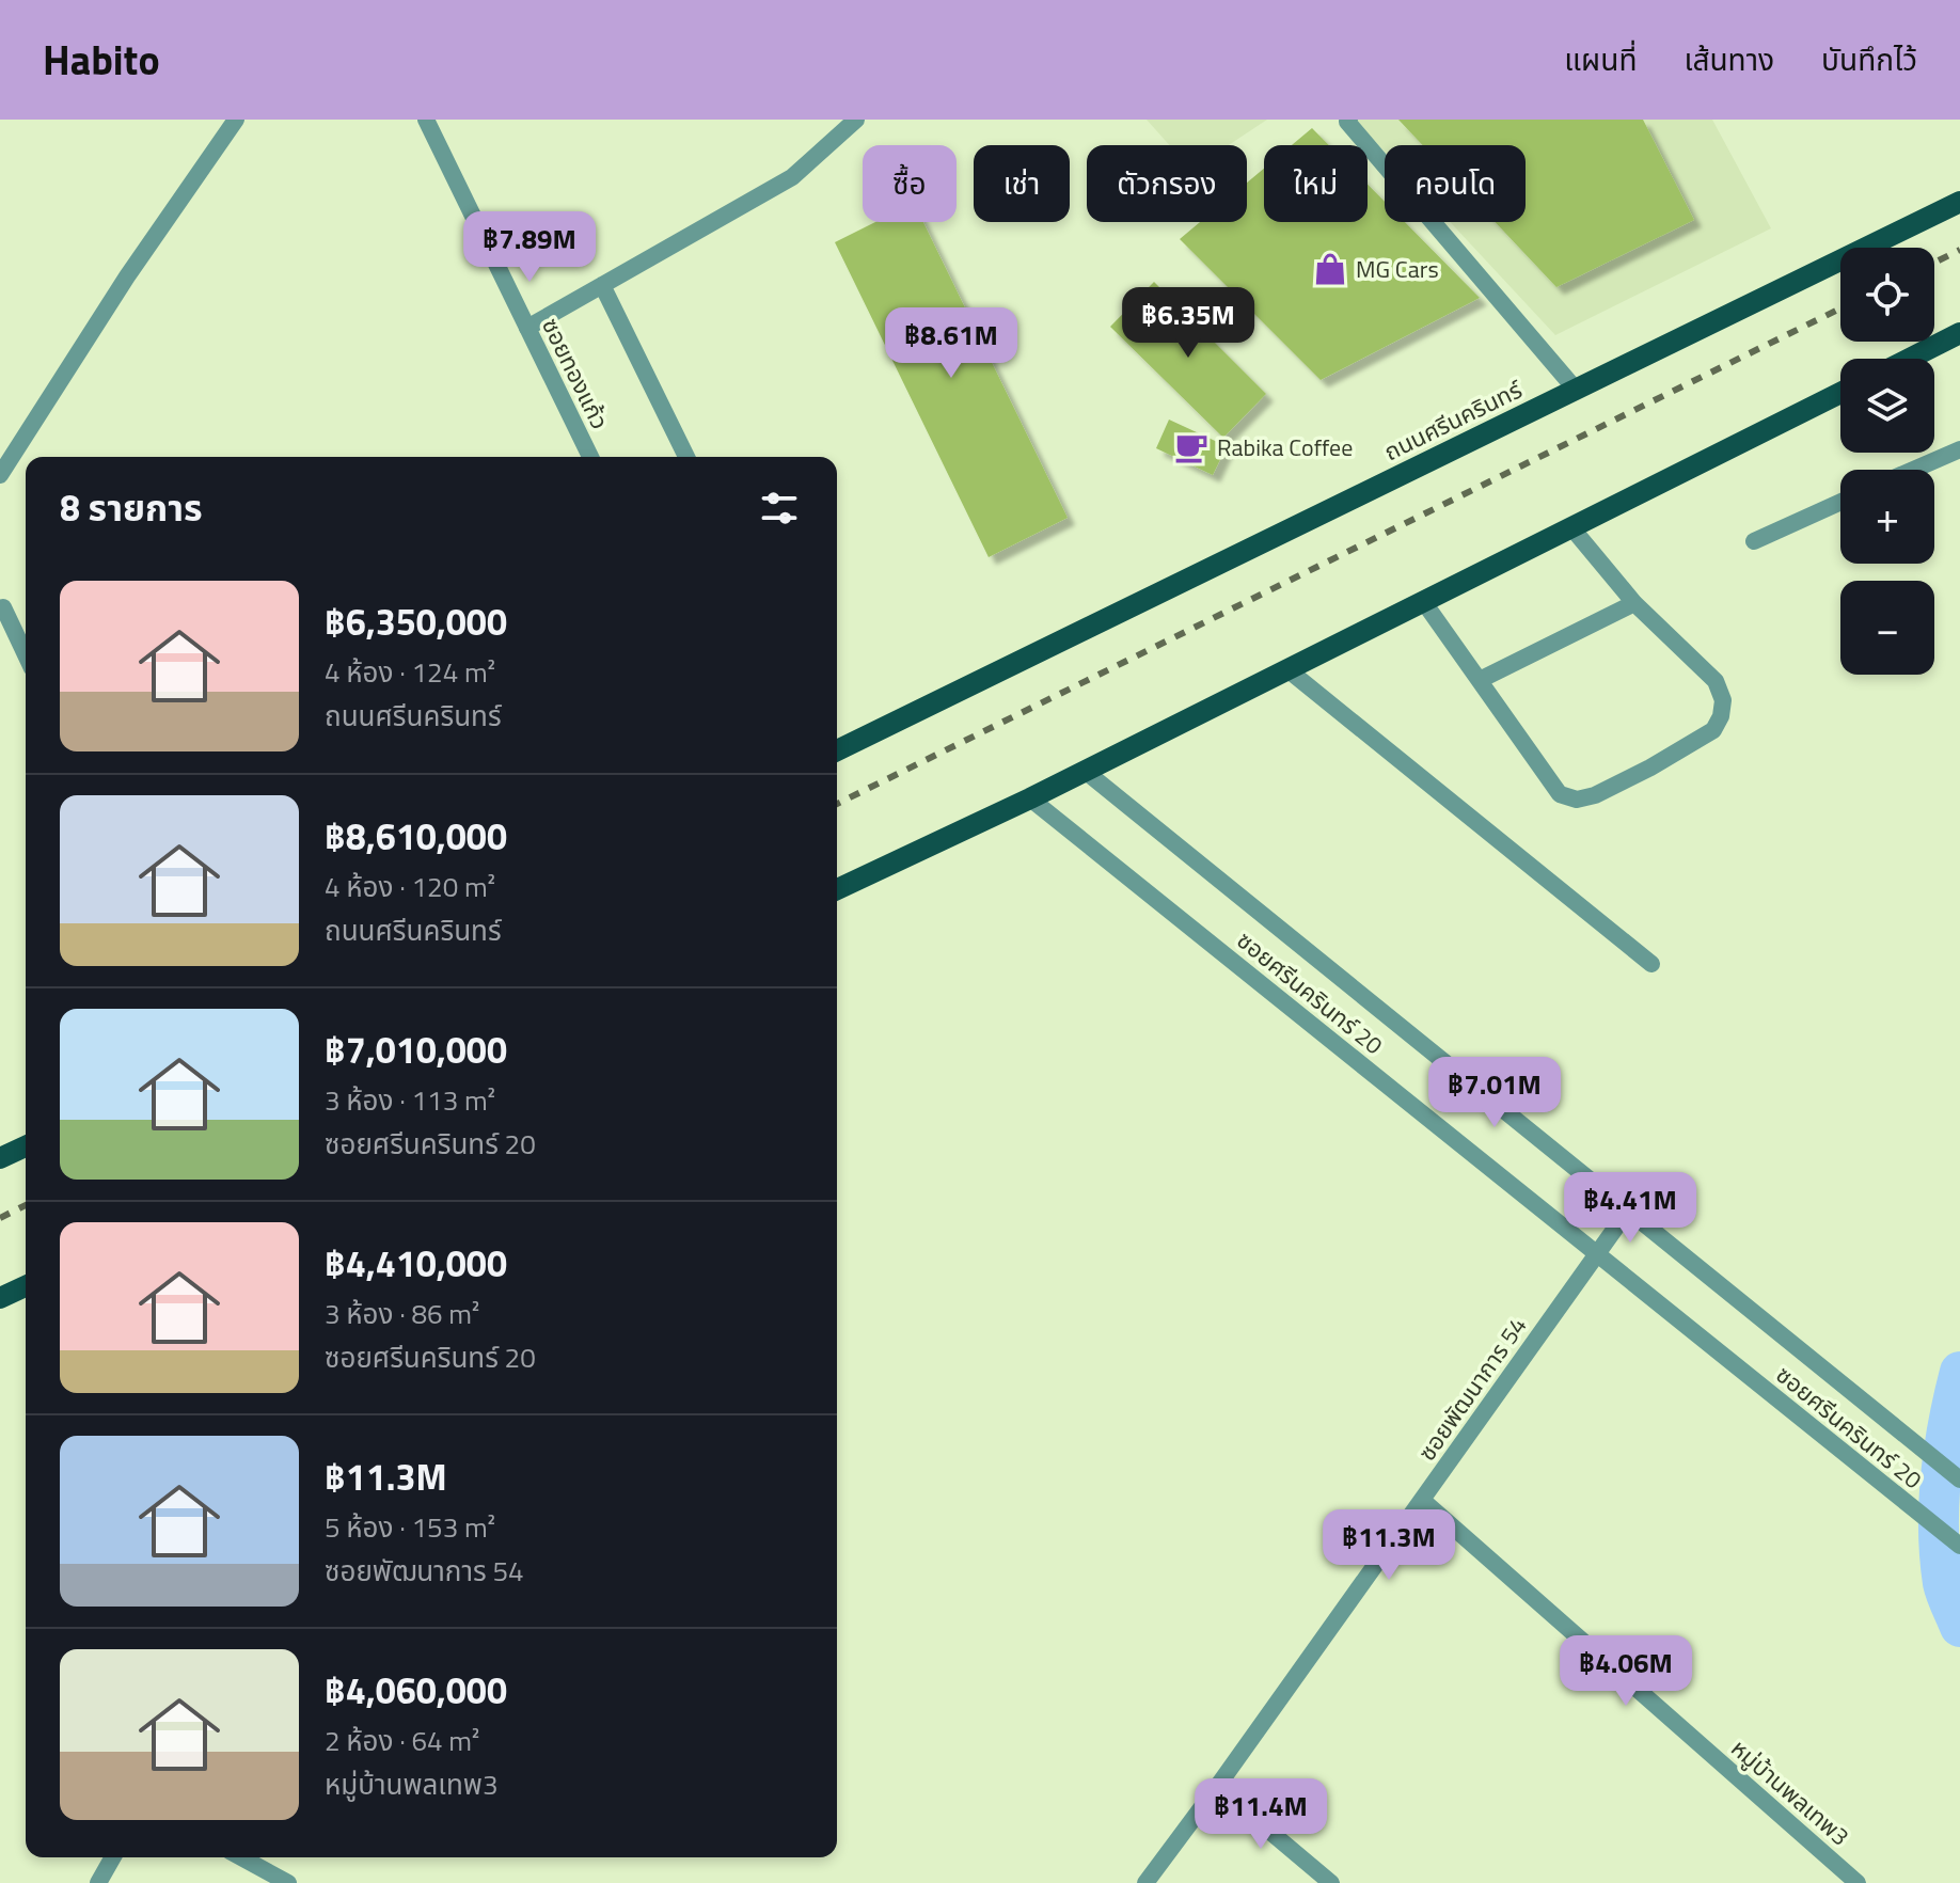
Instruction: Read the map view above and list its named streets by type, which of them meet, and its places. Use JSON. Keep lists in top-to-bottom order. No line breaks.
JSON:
{"streets":{"main road":["ถนนศรีนครินทร์"],"street":["ซอยทองแก้ว","ซอยศรีนครินทร์ 20","ซอยพัฒนาการ 54","หมู่บ้านพลเทพ3"]},"crossings":[["ซอยศรีนครินทร์ 20","ซอยพัฒนาการ 54"],["ซอยพัฒนาการ 54","หมู่บ้านพลเทพ3"]],"places":{"shop":["MG Cars"],"cafe":["Rabika Coffee"]},"page":{"header":"Habito","nav":["แผนที่","เส้นทาง","บันทึกไว้"],"chip":["ซื้อ","เช่า","ตัวกรอง","ใหม่","คอนโด"],"price":["฿7.89M","฿6.35M","฿8.61M","฿7.01M","฿4.41M","฿11.3M","฿4.06M","฿11.4M"],"map_buttons":["+","−"],"heading":"8 รายการ","list":[{"name":"฿6,350,000","note":"4 ห้อง · 124 m² · ถนนศรีนครินทร์"},{"name":"฿8,610,000","note":"4 ห้อง · 120 m² · ถนนศรีนครินทร์"},{"name":"฿7,010,000","note":"3 ห้อง · 113 m² · ซอยศรีนครินทร์ 20"},{"name":"฿4,410,000","note":"3 ห้อง · 86 m² · ซอยศรีนครินทร์ 20"},{"name":"฿11.3M","note":"5 ห้อง · 153 m² · ซอยพัฒนาการ 54"},{"name":"฿4,060,000","note":"2 ห้อง · 64 m² · หมู่บ้านพลเทพ3"}]}}
